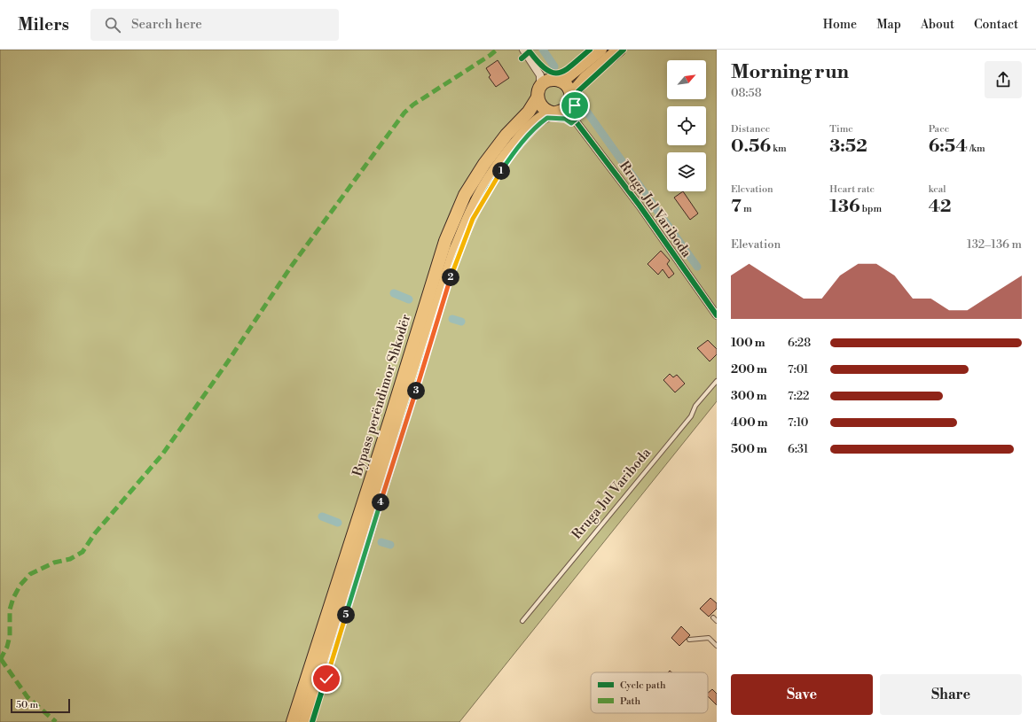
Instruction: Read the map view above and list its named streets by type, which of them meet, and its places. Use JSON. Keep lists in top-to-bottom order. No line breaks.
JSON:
{"streets":{"highway":["Bypass perëndimor Shkodër"],"street":["Rruga Jul Variboda"]},"crossings":[["Rruga Jul Variboda","Bypass perëndimor Shkodër"]],"legend":["Cycle path","Path"],"scale_bar":"50 m","north":"top right","page":{"header":"Milers","search":"Search here","nav":["Home","Map","About","Contact"],"heading":["Morning run","08:58"],"stats":[["Distance","0.56 km"],["Time","3:52"],["Pace","6:54 /km"],["Elevation","7 m"],["Heart rate","136 bpm"],["kcal","42"]],"pins":["1","2","3","4","5"],"chart":["Elevation","132–136 m"],"list":[{"name":"100 m","note":"6:28"},{"name":"200 m","note":"7:01"},{"name":"300 m","note":"7:22"},{"name":"400 m","note":"7:10"},{"name":"500 m","note":"6:31"}],"buttons":["Save","Share"],"scale":"50 m"}}
